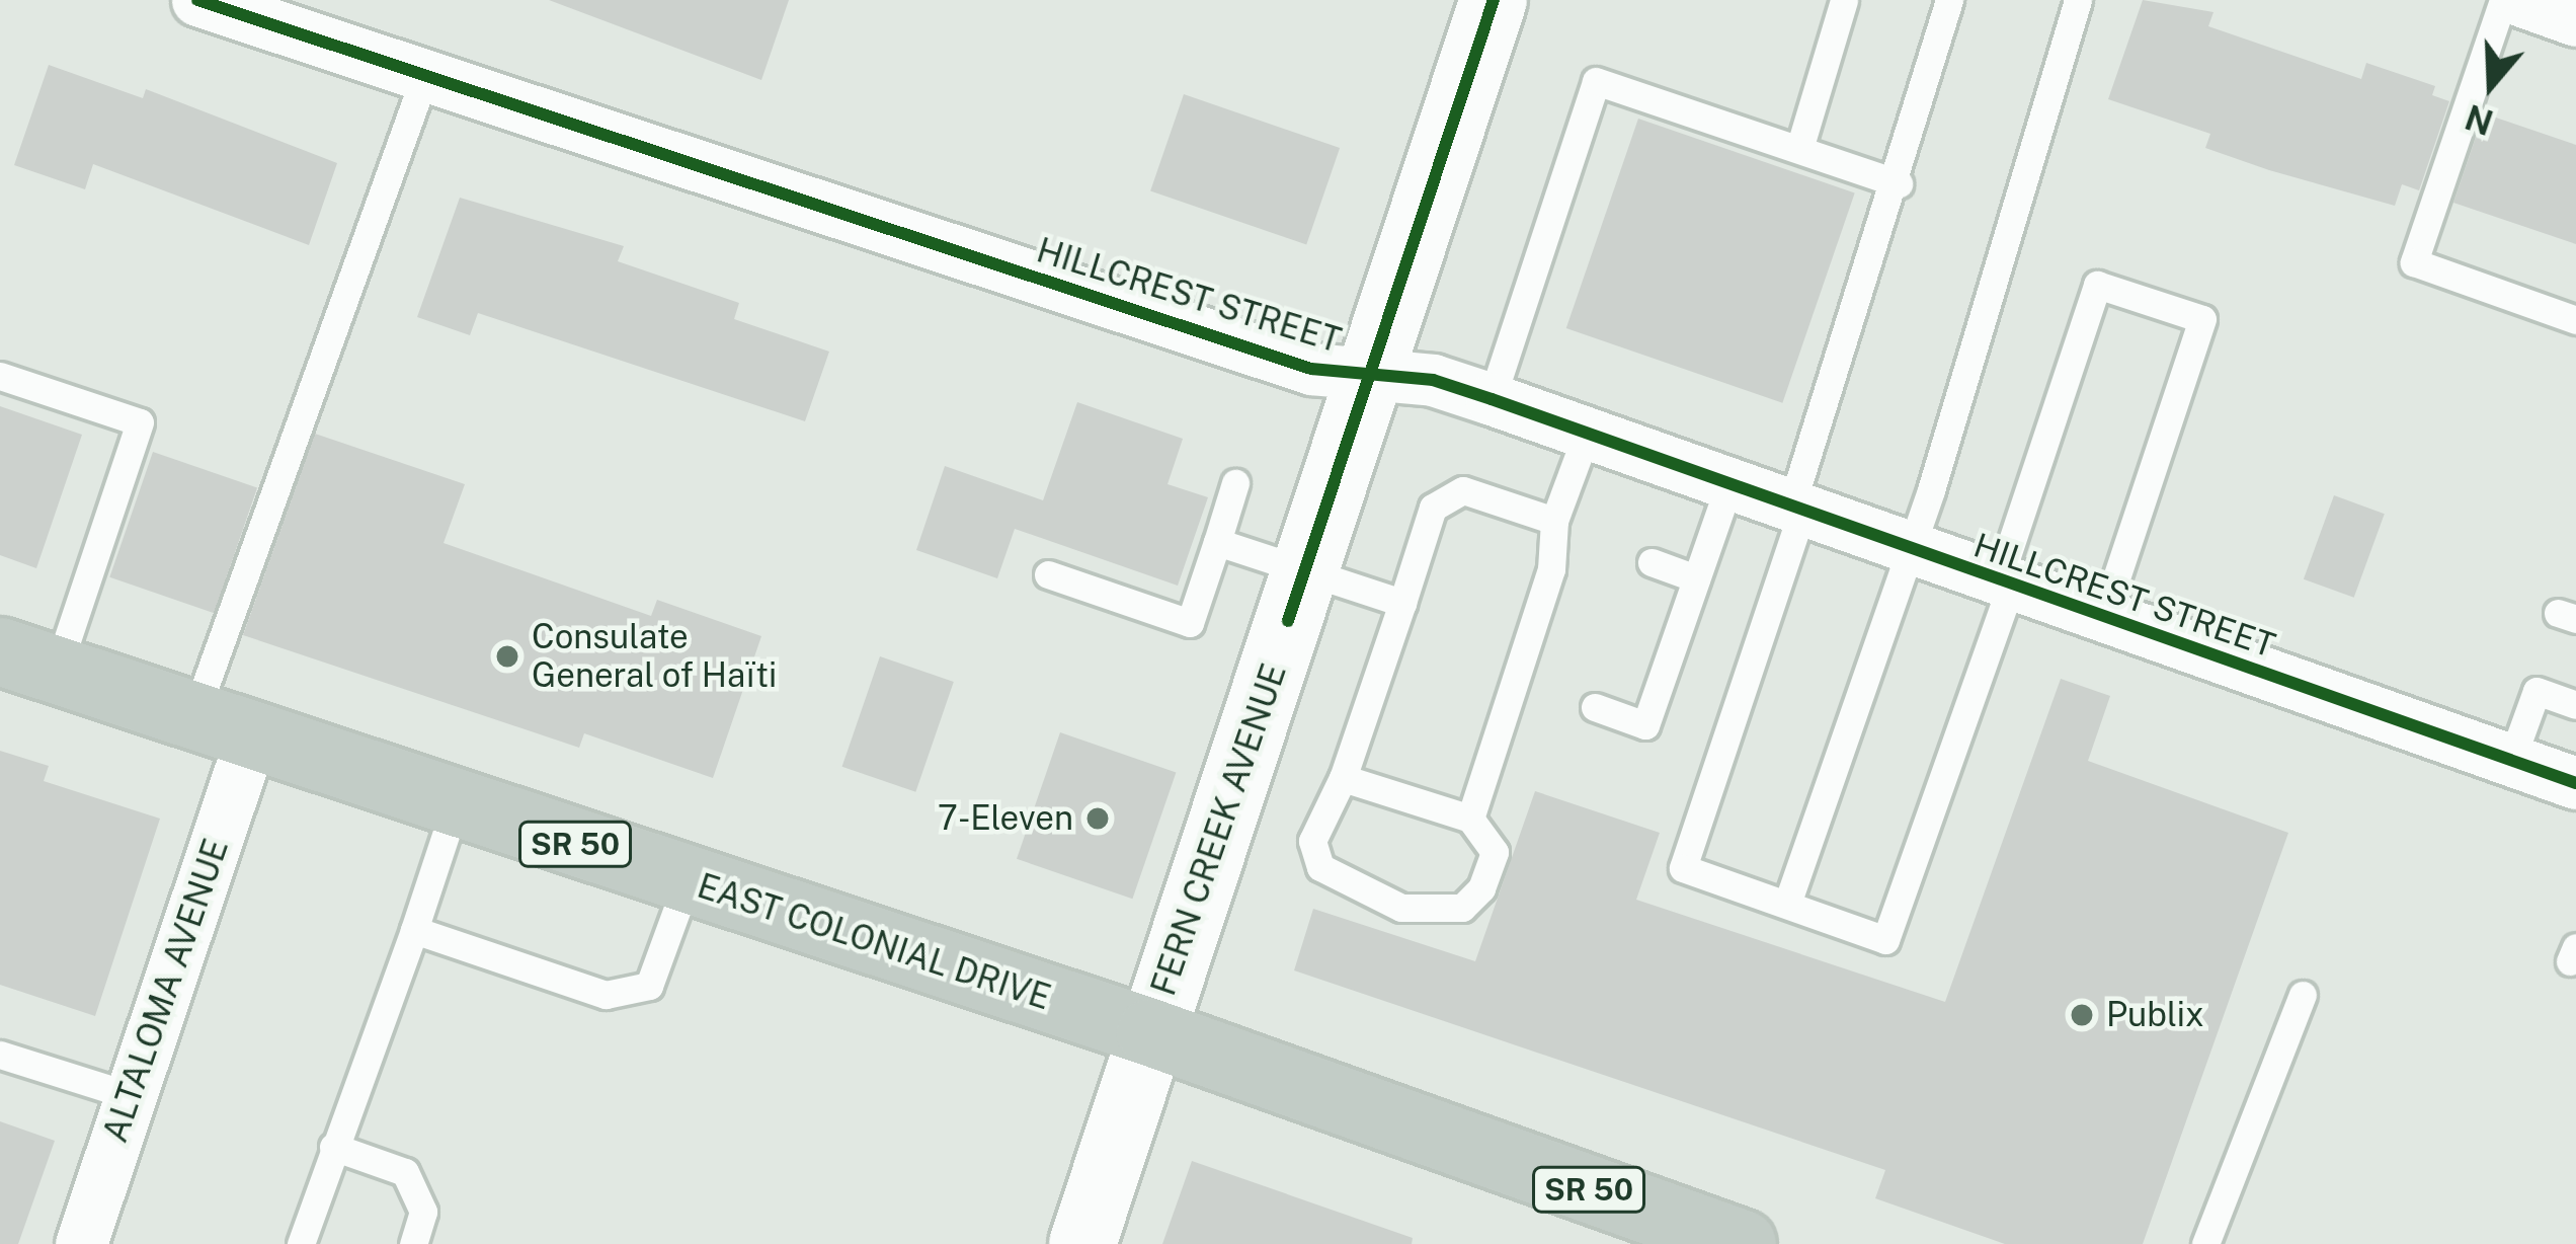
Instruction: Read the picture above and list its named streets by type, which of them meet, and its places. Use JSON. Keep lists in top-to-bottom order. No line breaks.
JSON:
{"streets":{"highway":["SR 50","EAST COLONIAL DRIVE"],"street":["HILLCREST STREET","FERN CREEK AVENUE","ALTALOMA AVENUE"]},"crossings":[["HILLCREST STREET","FERN CREEK AVENUE"],["FERN CREEK AVENUE","EAST COLONIAL DRIVE"],["EAST COLONIAL DRIVE","ALTALOMA AVENUE"]],"places":["Consulate General of Haïti","7-Eleven","Publix"],"north":"bottom"}
